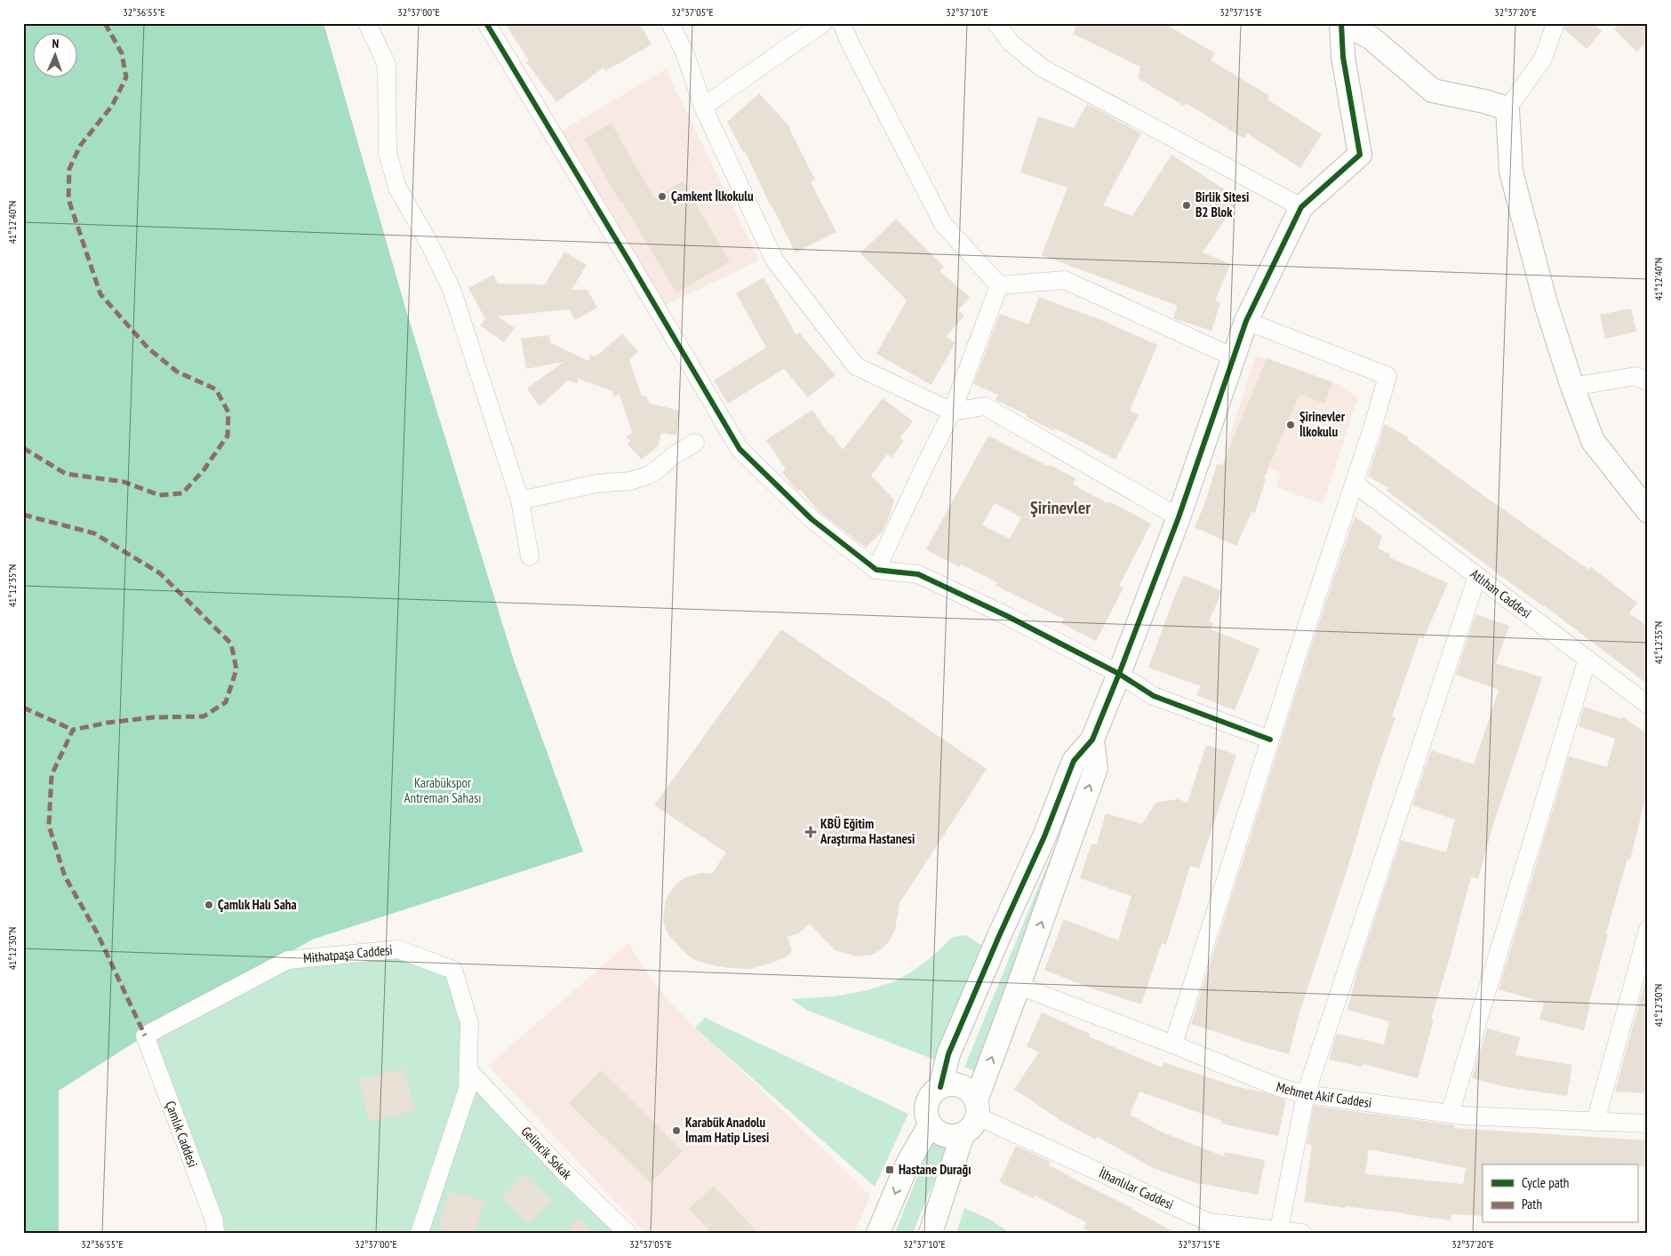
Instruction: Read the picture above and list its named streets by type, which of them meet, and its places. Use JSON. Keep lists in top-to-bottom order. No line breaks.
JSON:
{"streets":{"street":["Atlıhan Caddesi","Mithatpaşa Caddesi","Mehmet Akif Caddesi","Çamlık Caddesi","Gelincik Sokak","İlhanlılar Caddesi"]},"crossings":[["Mithatpaşa Caddesi","Çamlık Caddesi"],["Mithatpaşa Caddesi","Gelincik Sokak"]],"districts":["Şirinevler"],"parks":["Karabükspor Antreman Sahası"],"places":{"other":["Çamkent İlkokulu","Birlik Sitesi B2 Blok","Şirinevler İlkokulu","Çamlık Halı Saha","Karabük Anadolu İmam Hatip Lisesi"],"health":["KBÜ Eğitim Araştırma Hastanesi"],"transit":["Hastane Durağı"]},"legend":["Cycle path","Path"],"north":"top","coordinates":["32°36'55\"E","32°37'00\"E","32°37'05\"E","32°37'10\"E","32°37'15\"E","32°37'20\"E","41°12'40\"N","41°12'35\"N","41°12'30\"N"]}
